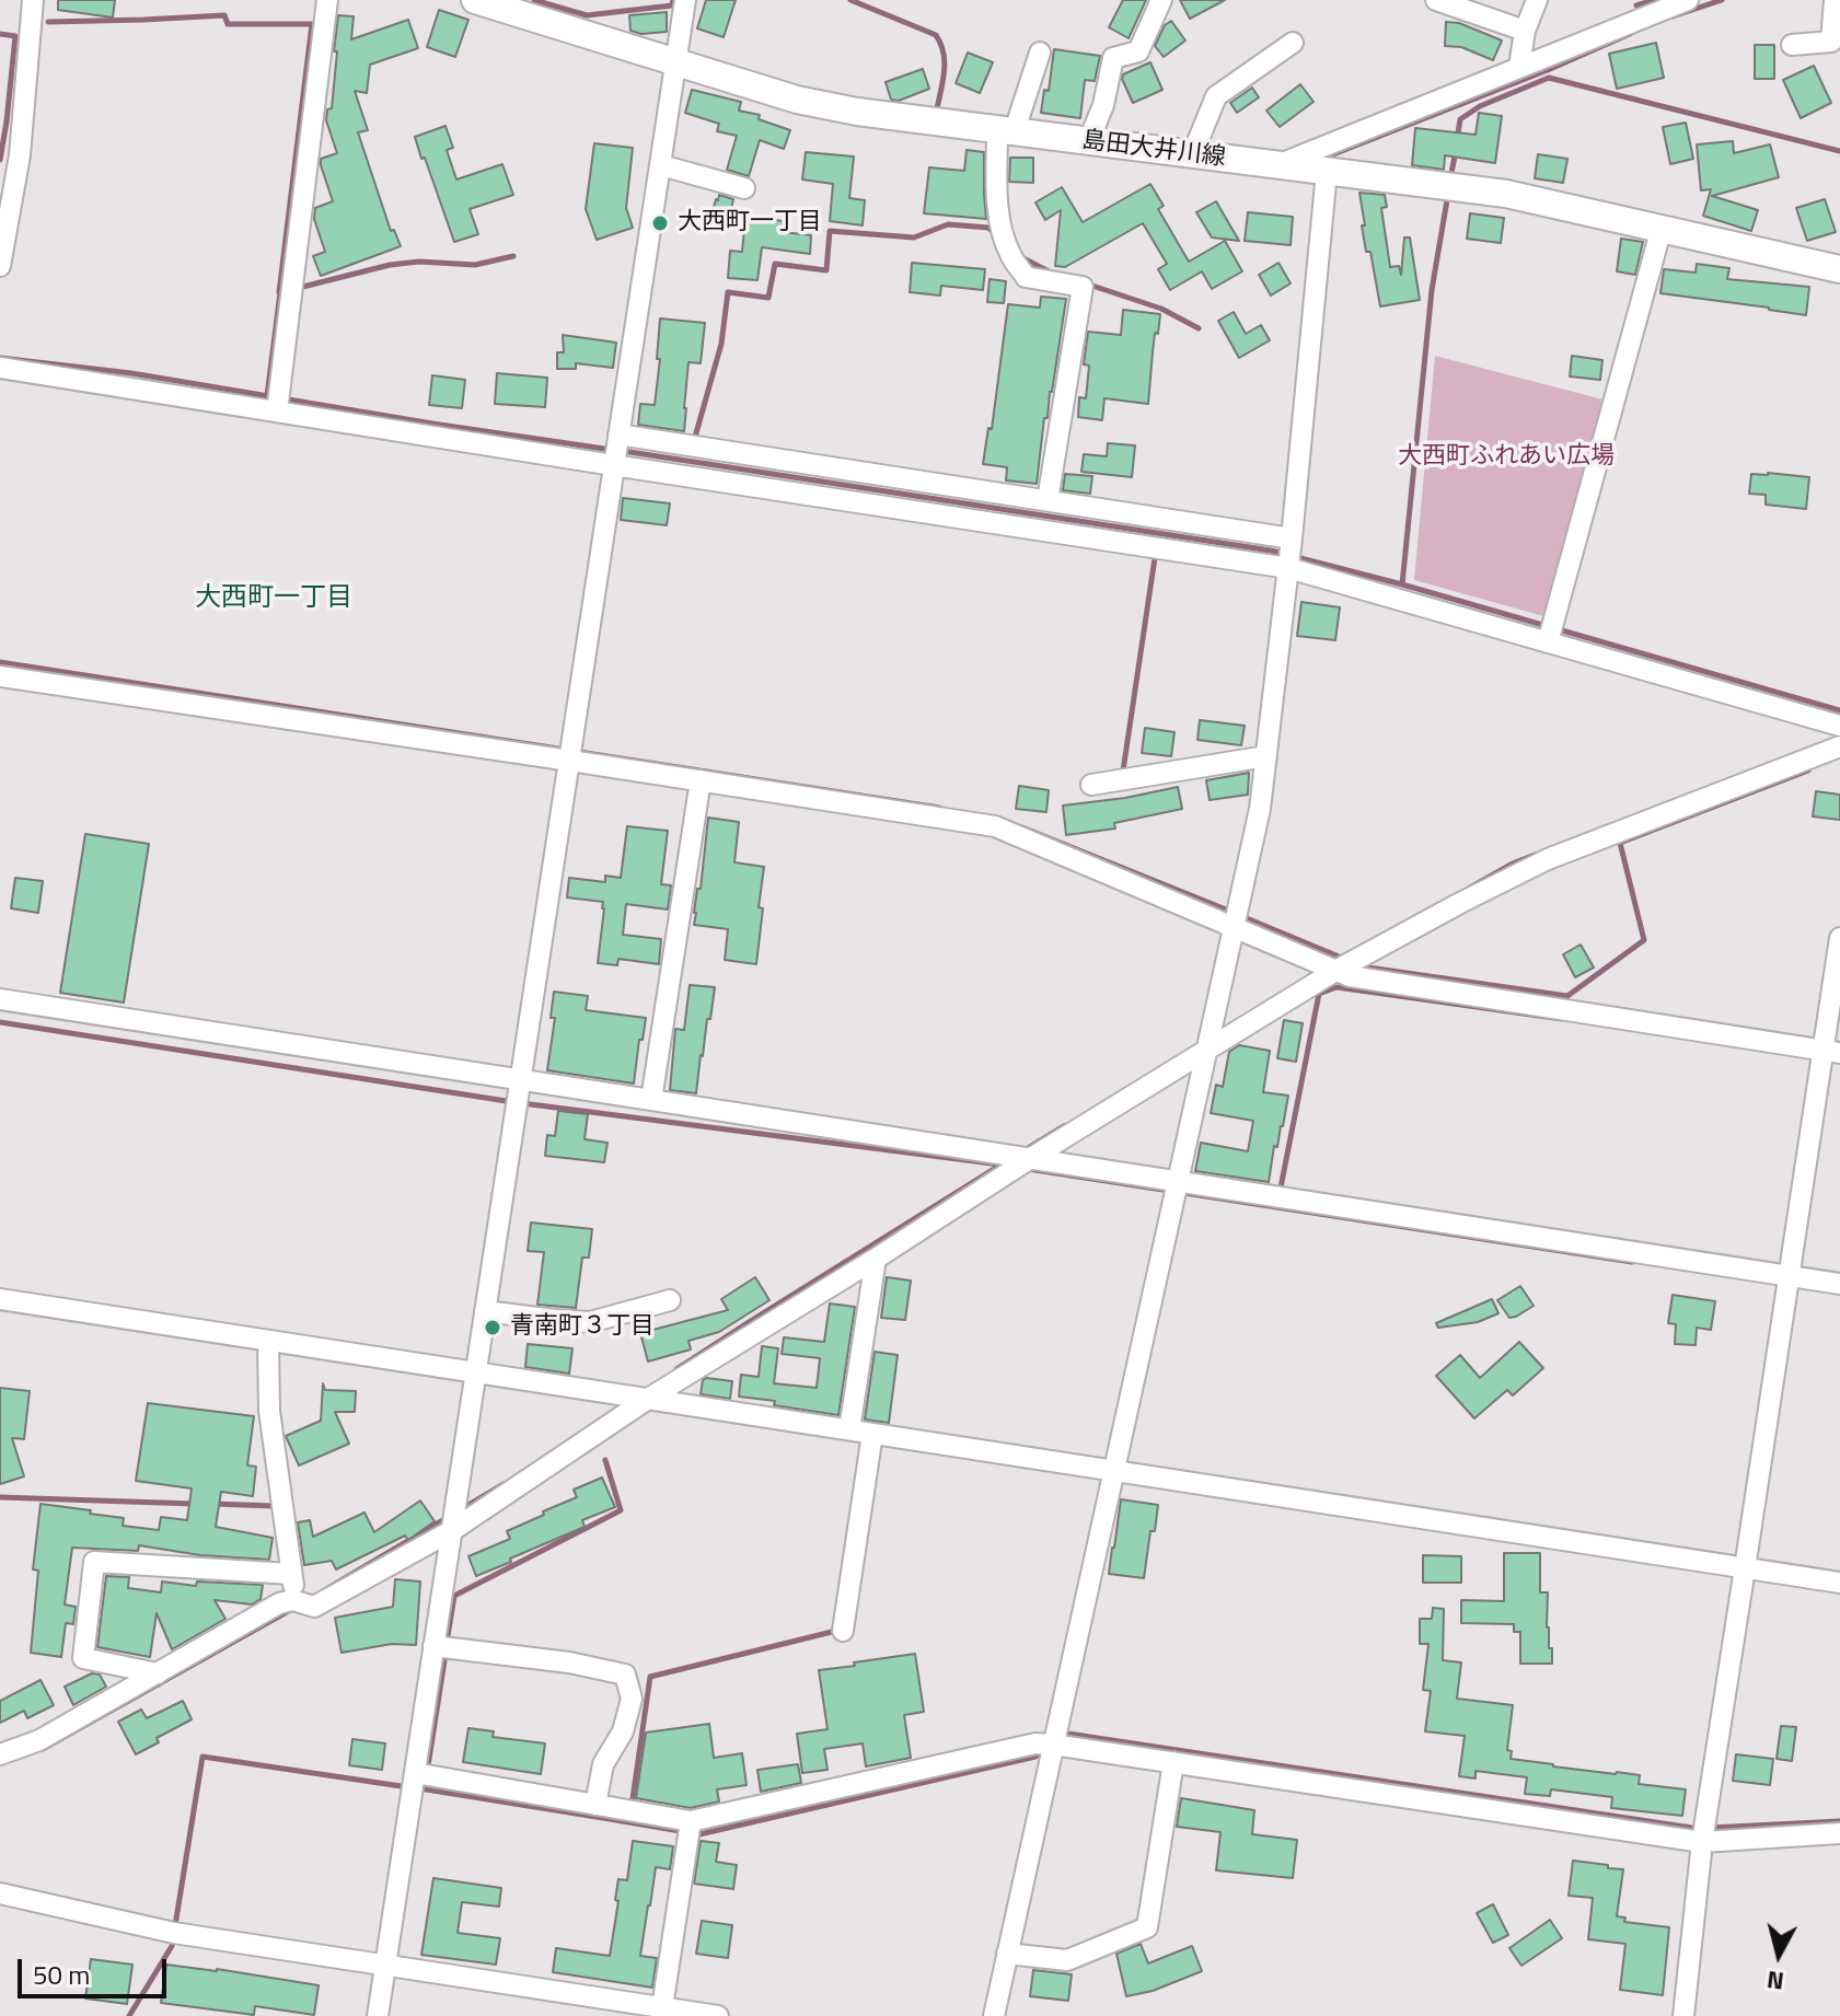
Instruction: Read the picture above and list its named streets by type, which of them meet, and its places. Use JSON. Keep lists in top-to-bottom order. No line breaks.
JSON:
{"streets":{"main road":["島田大井川線"]},"districts":["大西町一丁目"],"parks":["大西町ふれあい広場"],"places":["大西町一丁目","青南町３丁目"],"scale_bar":"50 m","north":"bottom"}
